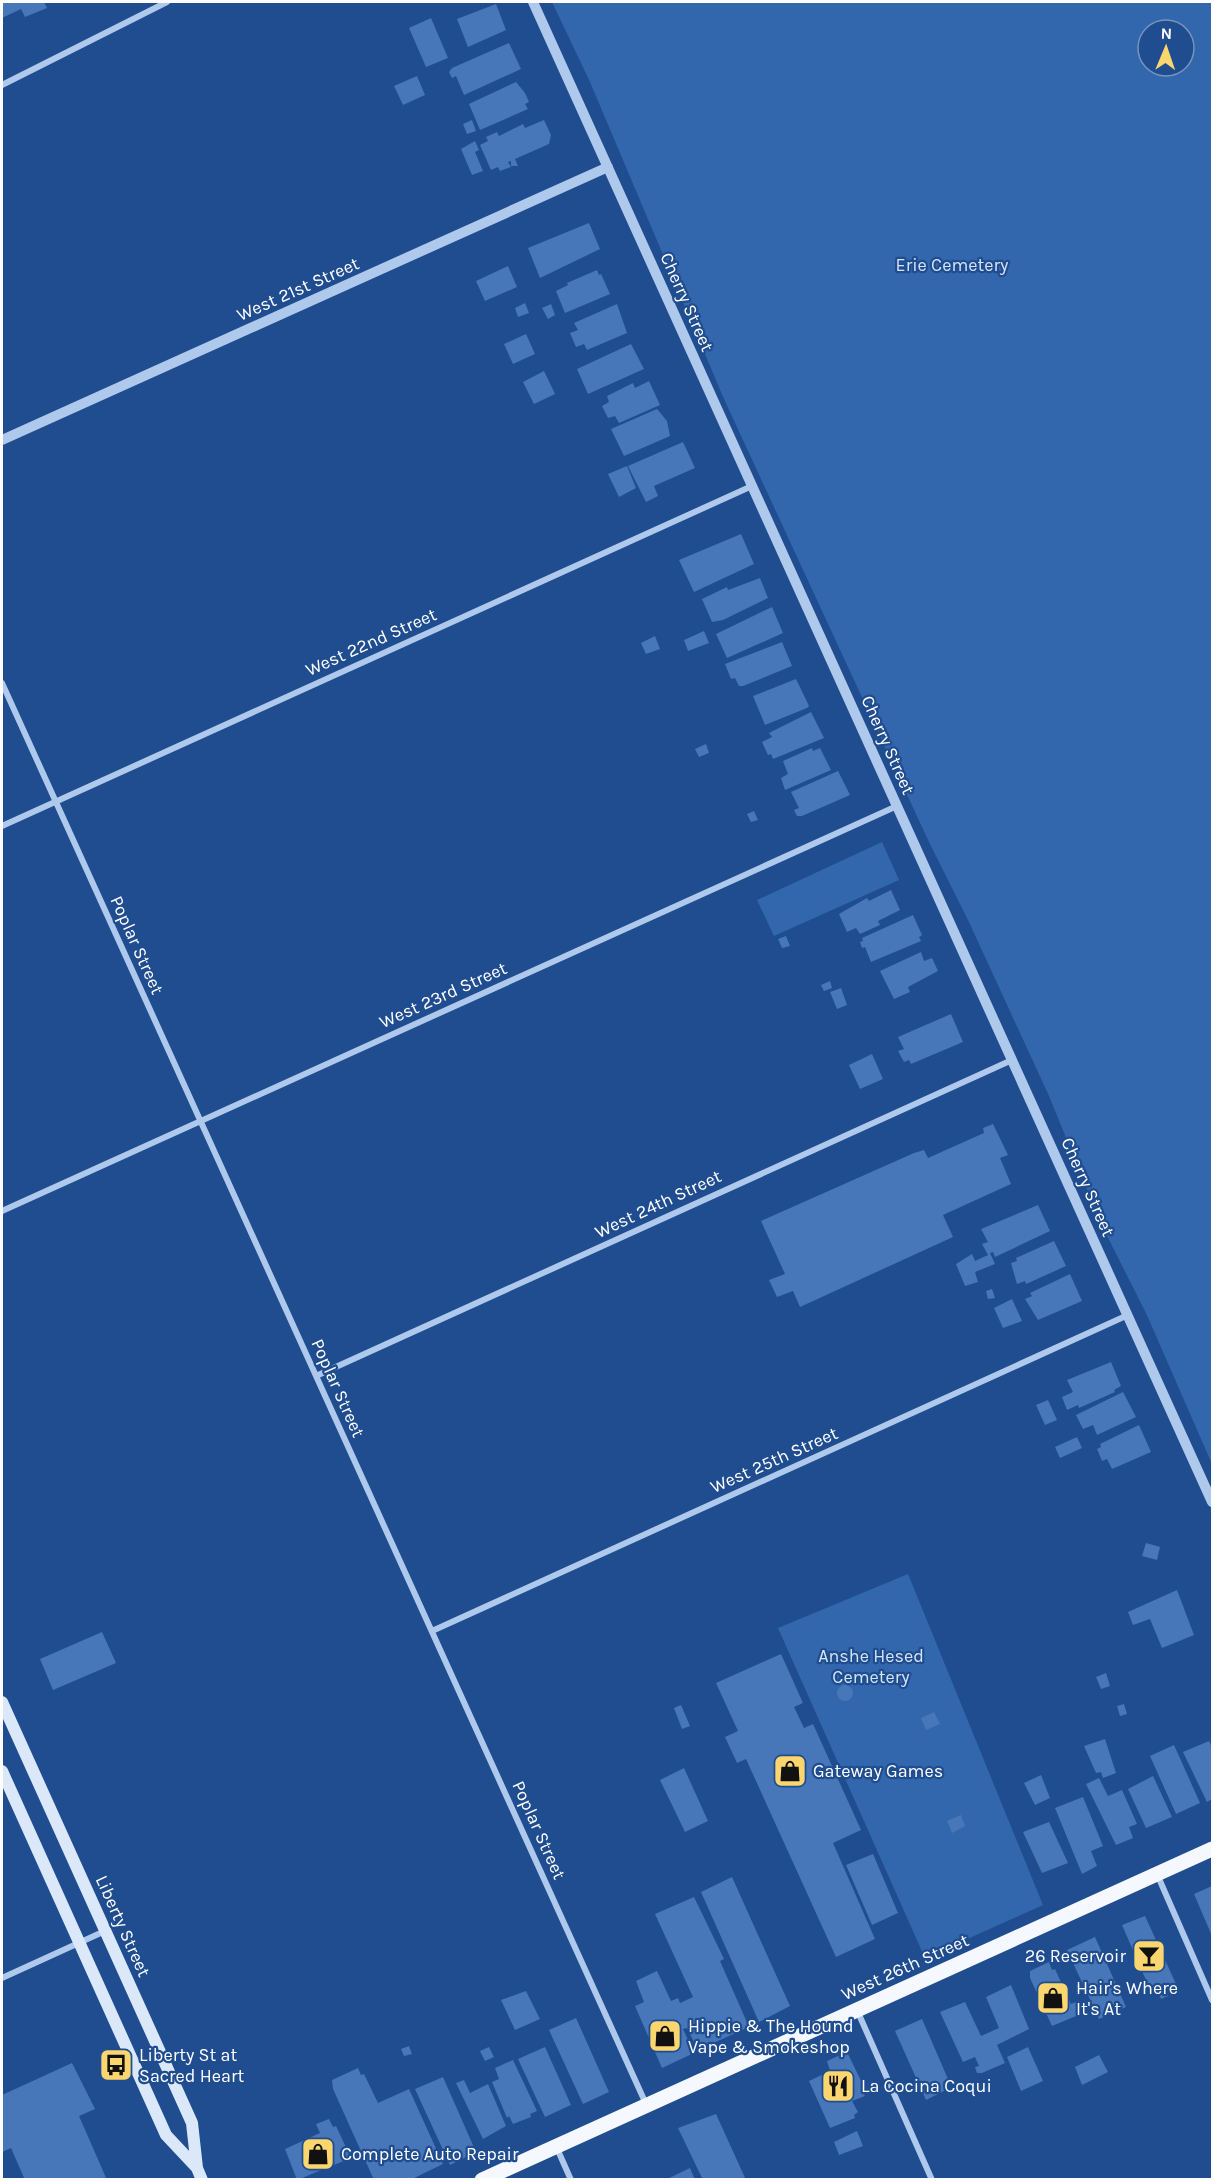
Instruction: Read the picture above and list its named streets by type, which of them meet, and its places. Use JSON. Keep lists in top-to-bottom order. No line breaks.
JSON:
{"streets":{"main road":["Liberty Street","West 26th Street"],"street":["West 21st Street","Cherry Street","West 22nd Street","Poplar Street","West 23rd Street","West 24th Street","West 25th Street"]},"crossings":[["West 21st Street","Cherry Street"],["Cherry Street","West 22nd Street"],["Cherry Street","West 23rd Street"],["Cherry Street","West 24th Street"],["Cherry Street","West 25th Street"],["West 22nd Street","Poplar Street"],["Poplar Street","West 23rd Street"],["Poplar Street","West 24th Street"],["Poplar Street","West 25th Street"],["Poplar Street","West 26th Street"]],"parks":["Erie Cemetery","Anshe Hesed Cemetery"],"places":{"shop":["Gateway Games","Hair's Where It's At","Hippie & The Hound Vape & Smokeshop","Complete Auto Repair"],"bar":["26 Reservoir"],"bus stop":["Liberty St at Sacred Heart"],"restaurant":["La Cocina Coqui"]},"north":"top"}
